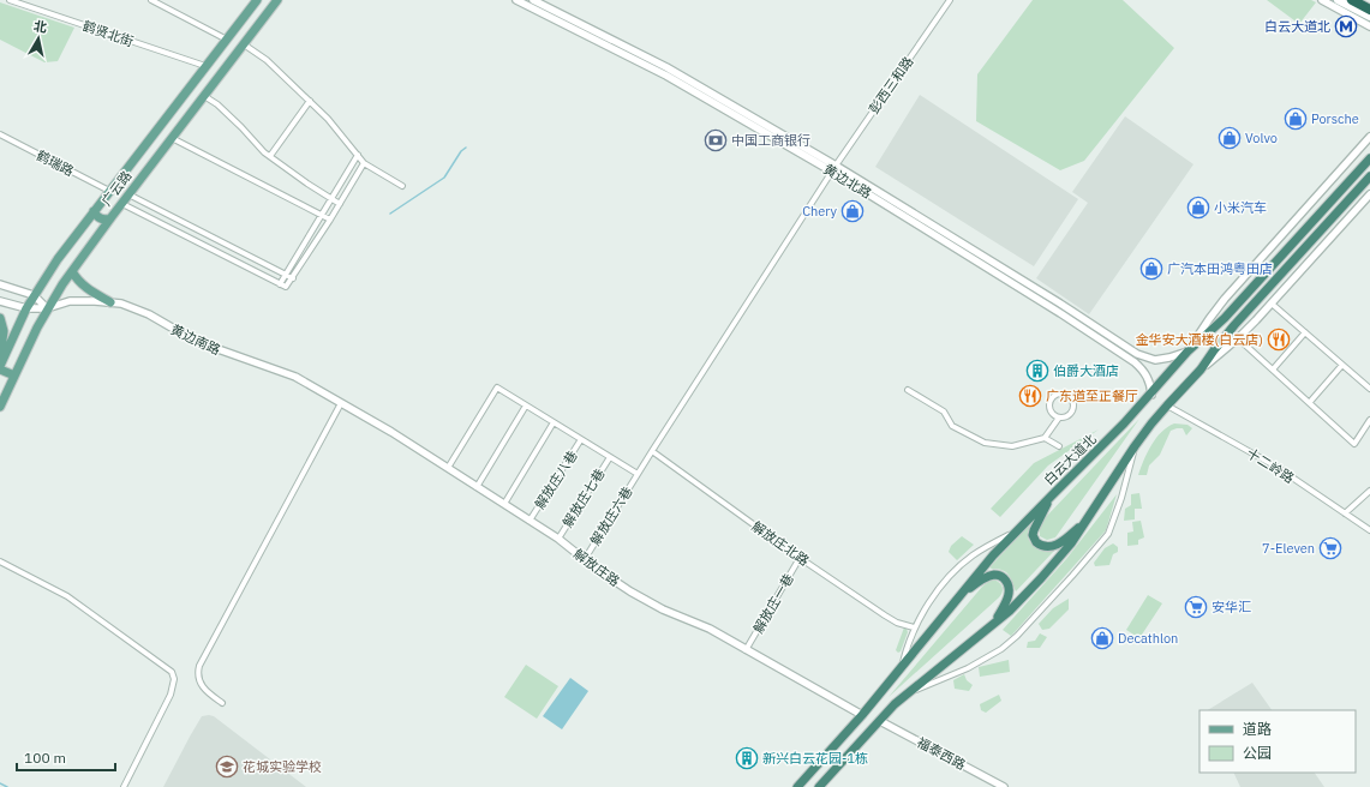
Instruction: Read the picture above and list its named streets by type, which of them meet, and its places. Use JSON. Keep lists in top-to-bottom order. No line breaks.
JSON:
{"streets":{"highway":["白云大道北"],"main road":["广云路"],"street":["鹤贤北街","彭西三和路","鹤瑞路","黄边北路","黄边南路","十二岭路","解放庄八巷","解放庄七巷","解放庄六巷","解放庄北路","解放庄路","解放庄一巷","福泰西路"]},"crossings":[["鹤贤北街","广云路"],["彭西三和路","黄边北路"],["彭西三和路","解放庄六巷"],["彭西三和路","解放庄北路"],["鹤瑞路","广云路"],["黄边北路","白云大道北"],["广云路","黄边南路"],["黄边南路","解放庄路"],["白云大道北","解放庄路"],["解放庄八巷","解放庄路"],["解放庄七巷","解放庄路"],["解放庄六巷","解放庄北路"],["解放庄六巷","解放庄路"],["解放庄北路","解放庄一巷"],["解放庄路","解放庄一巷"]],"places":{"metro station":["白云大道北"],"shop":["Porsche","Volvo","小米汽车","Chery","广汽本田鸿粤田店","Decathlon"],"bank":["中国工商银行"],"restaurant":["金华安大酒楼(白云店)","广东道至正餐厅"],"building":["伯爵大酒店","新兴白云花园-1栋"],"supermarket":["7-Eleven","安华汇"],"school or university":["花城实验学校"]},"legend":["道路","公园"],"scale_bar":"100 m","north":"top"}
